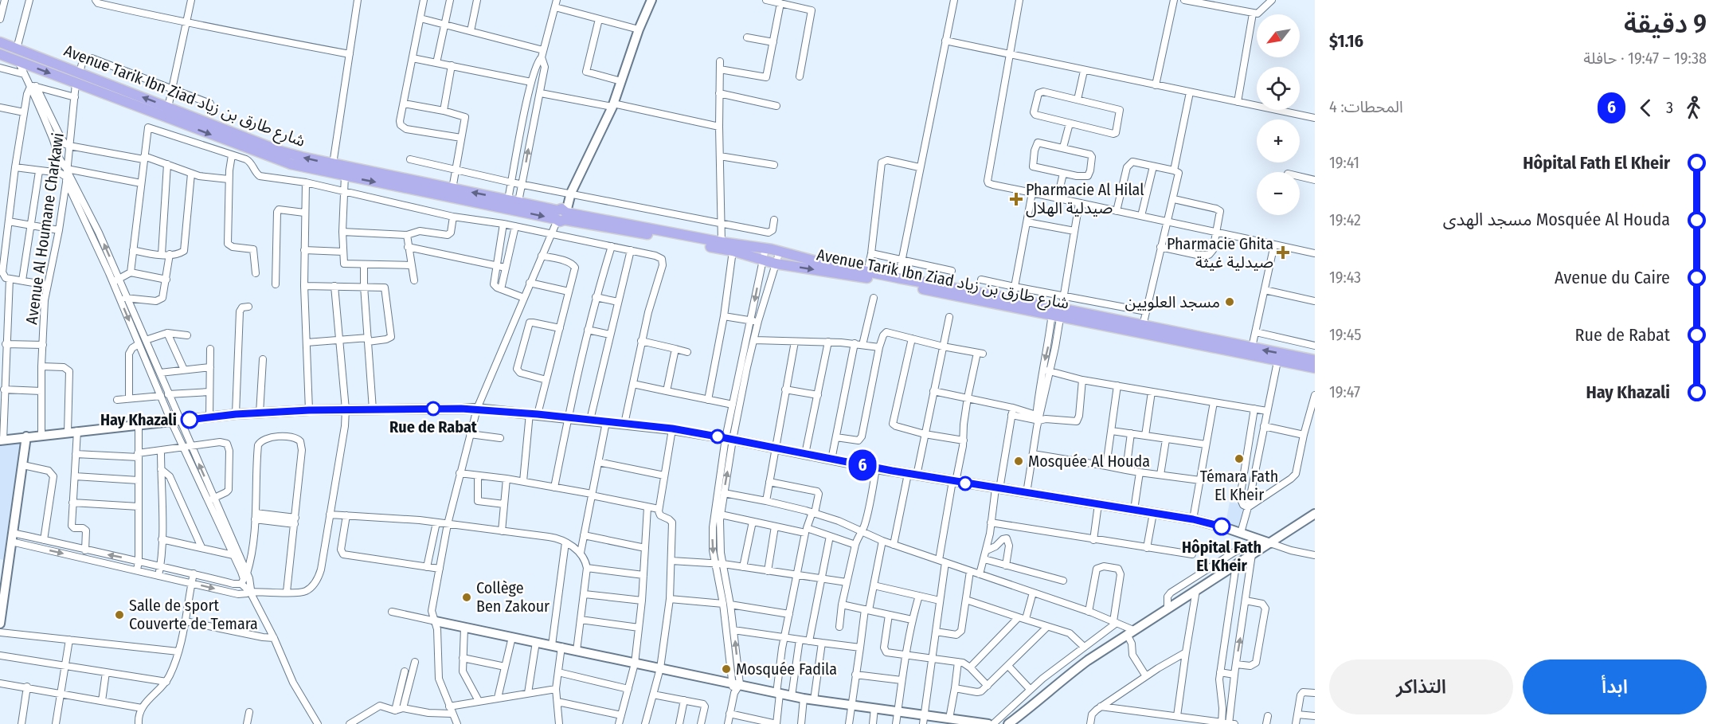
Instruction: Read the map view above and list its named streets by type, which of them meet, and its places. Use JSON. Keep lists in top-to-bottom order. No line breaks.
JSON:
{"streets":{"main road":["Avenue Tarik Ibn Ziad شارع طارق بن زياد"],"street":["Avenue Al Houmane Charkawi"]},"crossings":[["Avenue Tarik Ibn Ziad شارع طارق بن زياد","Avenue Al Houmane Charkawi"]],"places":{"health":["Pharmacie Al Hilal صيدلية الهلال","Pharmacie Ghita صيدلية غيثة"],"other":["مسجد العلويين","Rue de Rabat","Hay Khazali","Témara Fath El Kheir","Mosquée Al Houda","Hôpital Fath El Kheir","Collège Ben Zakour","Salle de sport Couverte de Temara","Mosquée Fadila"]},"lines":["bus line 6"],"north":"bottom left","page":{"heading":["9 دقيقة","19:38 – 19:47 · حافلة","$1.16"],"on_map":"6","map_buttons":["+","−"],"legs":["3","6","المحطات: 4"],"list":[{"name":"Hôpital Fath El Kheir","value":"19:41"},{"name":"Mosquée Al Houda مسجد الهدى","value":"19:42"},{"name":"Avenue du Caire","value":"19:43"},{"name":"Rue de Rabat","value":"19:45"},{"name":"Hay Khazali","value":"19:47"}],"buttons":["ابدأ","التذاكر"]}}
